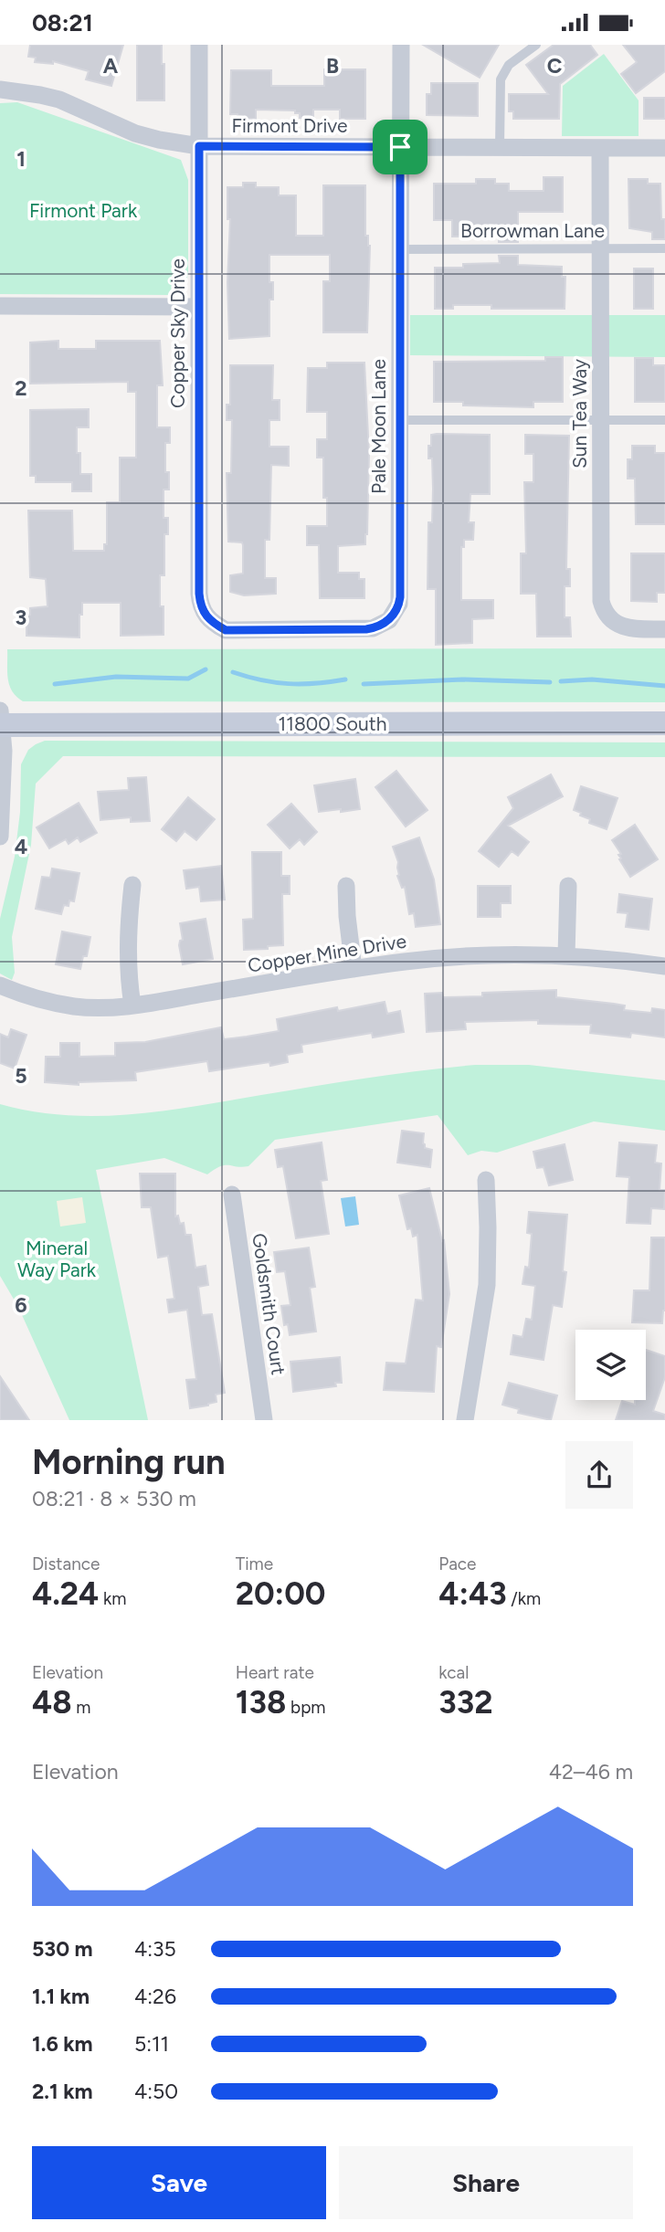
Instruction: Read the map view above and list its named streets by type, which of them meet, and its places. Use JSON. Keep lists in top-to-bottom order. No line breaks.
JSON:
{"streets":{"main road":["11800 South"],"street":["Firmont Drive","Copper Sky Drive","Sun Tea Way","Pale Moon Lane","Copper Mine Drive","Goldsmith Court"],"lane":["Borrowman Lane"]},"crossings":[["Firmont Drive","Copper Sky Drive"],["Firmont Drive","Sun Tea Way"],["Firmont Drive","Pale Moon Lane"],["Borrowman Lane","Sun Tea Way"],["Borrowman Lane","Pale Moon Lane"],["Copper Sky Drive","Pale Moon Lane"]],"parks":["Firmont Park","Mineral Way Park"],"page":{"status":"08:21","heading":["Morning run","08:21 · 8 × 530 m"],"stats":[["Distance","4.24 km"],["Time","20:00"],["Pace","4:43 /km"],["Elevation","48 m"],["Heart rate","138 bpm"],["kcal","332"]],"chart":["Elevation","42–46 m"],"list":[{"name":"530 m","note":"4:35"},{"name":"1.1 km","note":"4:26"},{"name":"1.6 km","note":"5:11"},{"name":"2.1 km","note":"4:50"}],"buttons":["Save","Share"]},"grid":{"columns":["A","B","C"],"rows":["1","2","3","4","5","6"]}}
